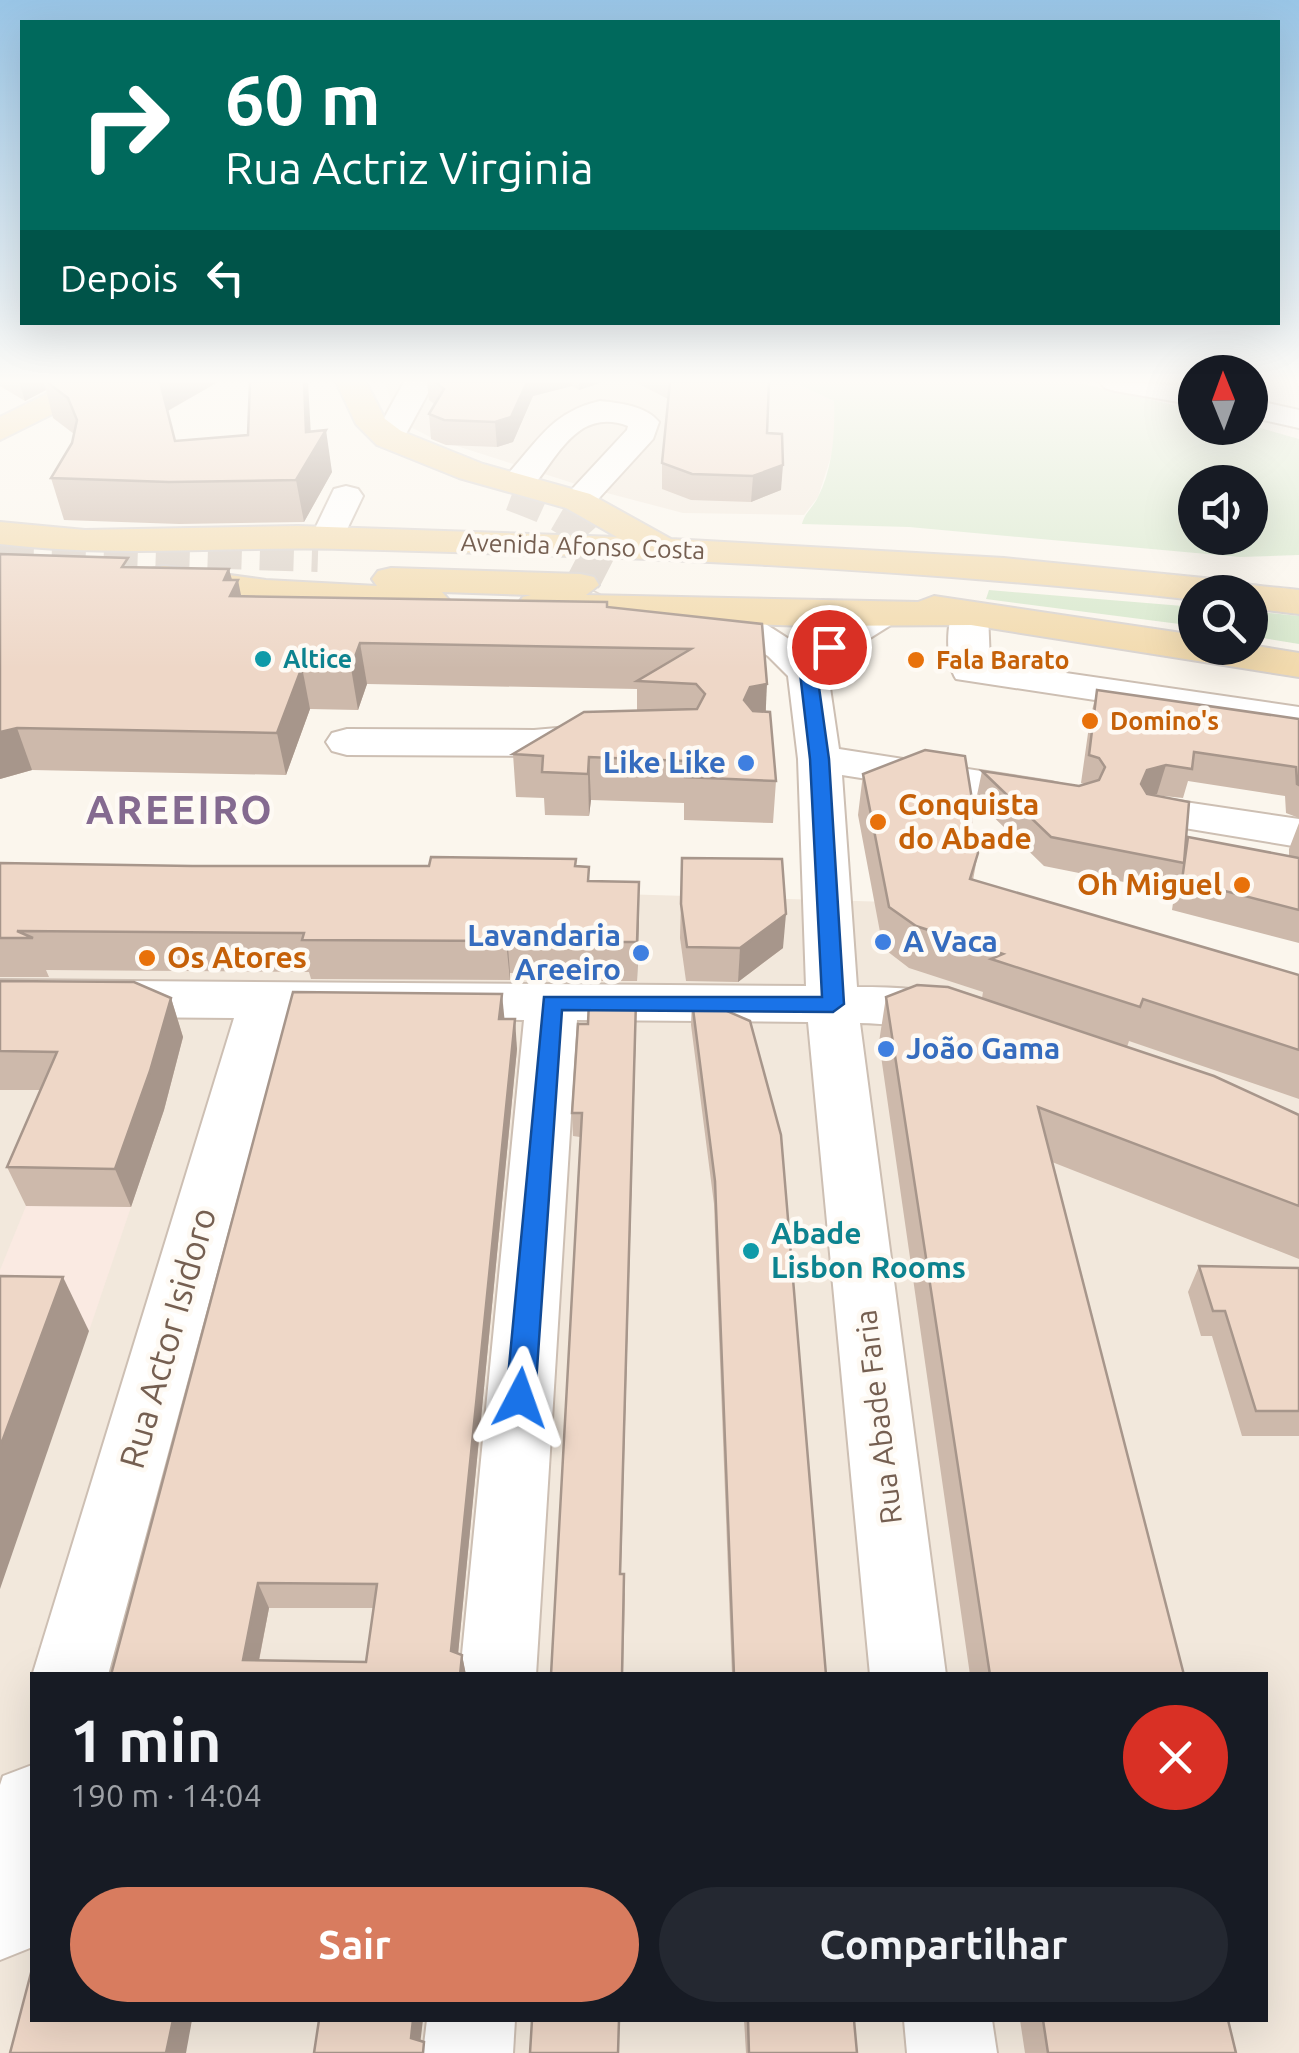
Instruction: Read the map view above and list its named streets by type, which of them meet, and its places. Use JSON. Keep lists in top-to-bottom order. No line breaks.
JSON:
{"streets":{"main road":["Avenida Afonso Costa"],"street":["Rua Actor Isidoro","Rua Abade Faria"]},"districts":["AREEIRO"],"places":["Altice","Fala Barato","Domino's","Like Like","Conquista do Abade","Oh Miguel","A Vaca","Lavandaria Areeiro","Os Atores","João Gama","Abade Lisbon Rooms"],"north":"top","page":{"turn":["60 m","Rua Actriz Virginia"],"then":"Depois","heading":["1 min","190 m · 14:04"],"buttons":["Sair","Compartilhar"]}}
